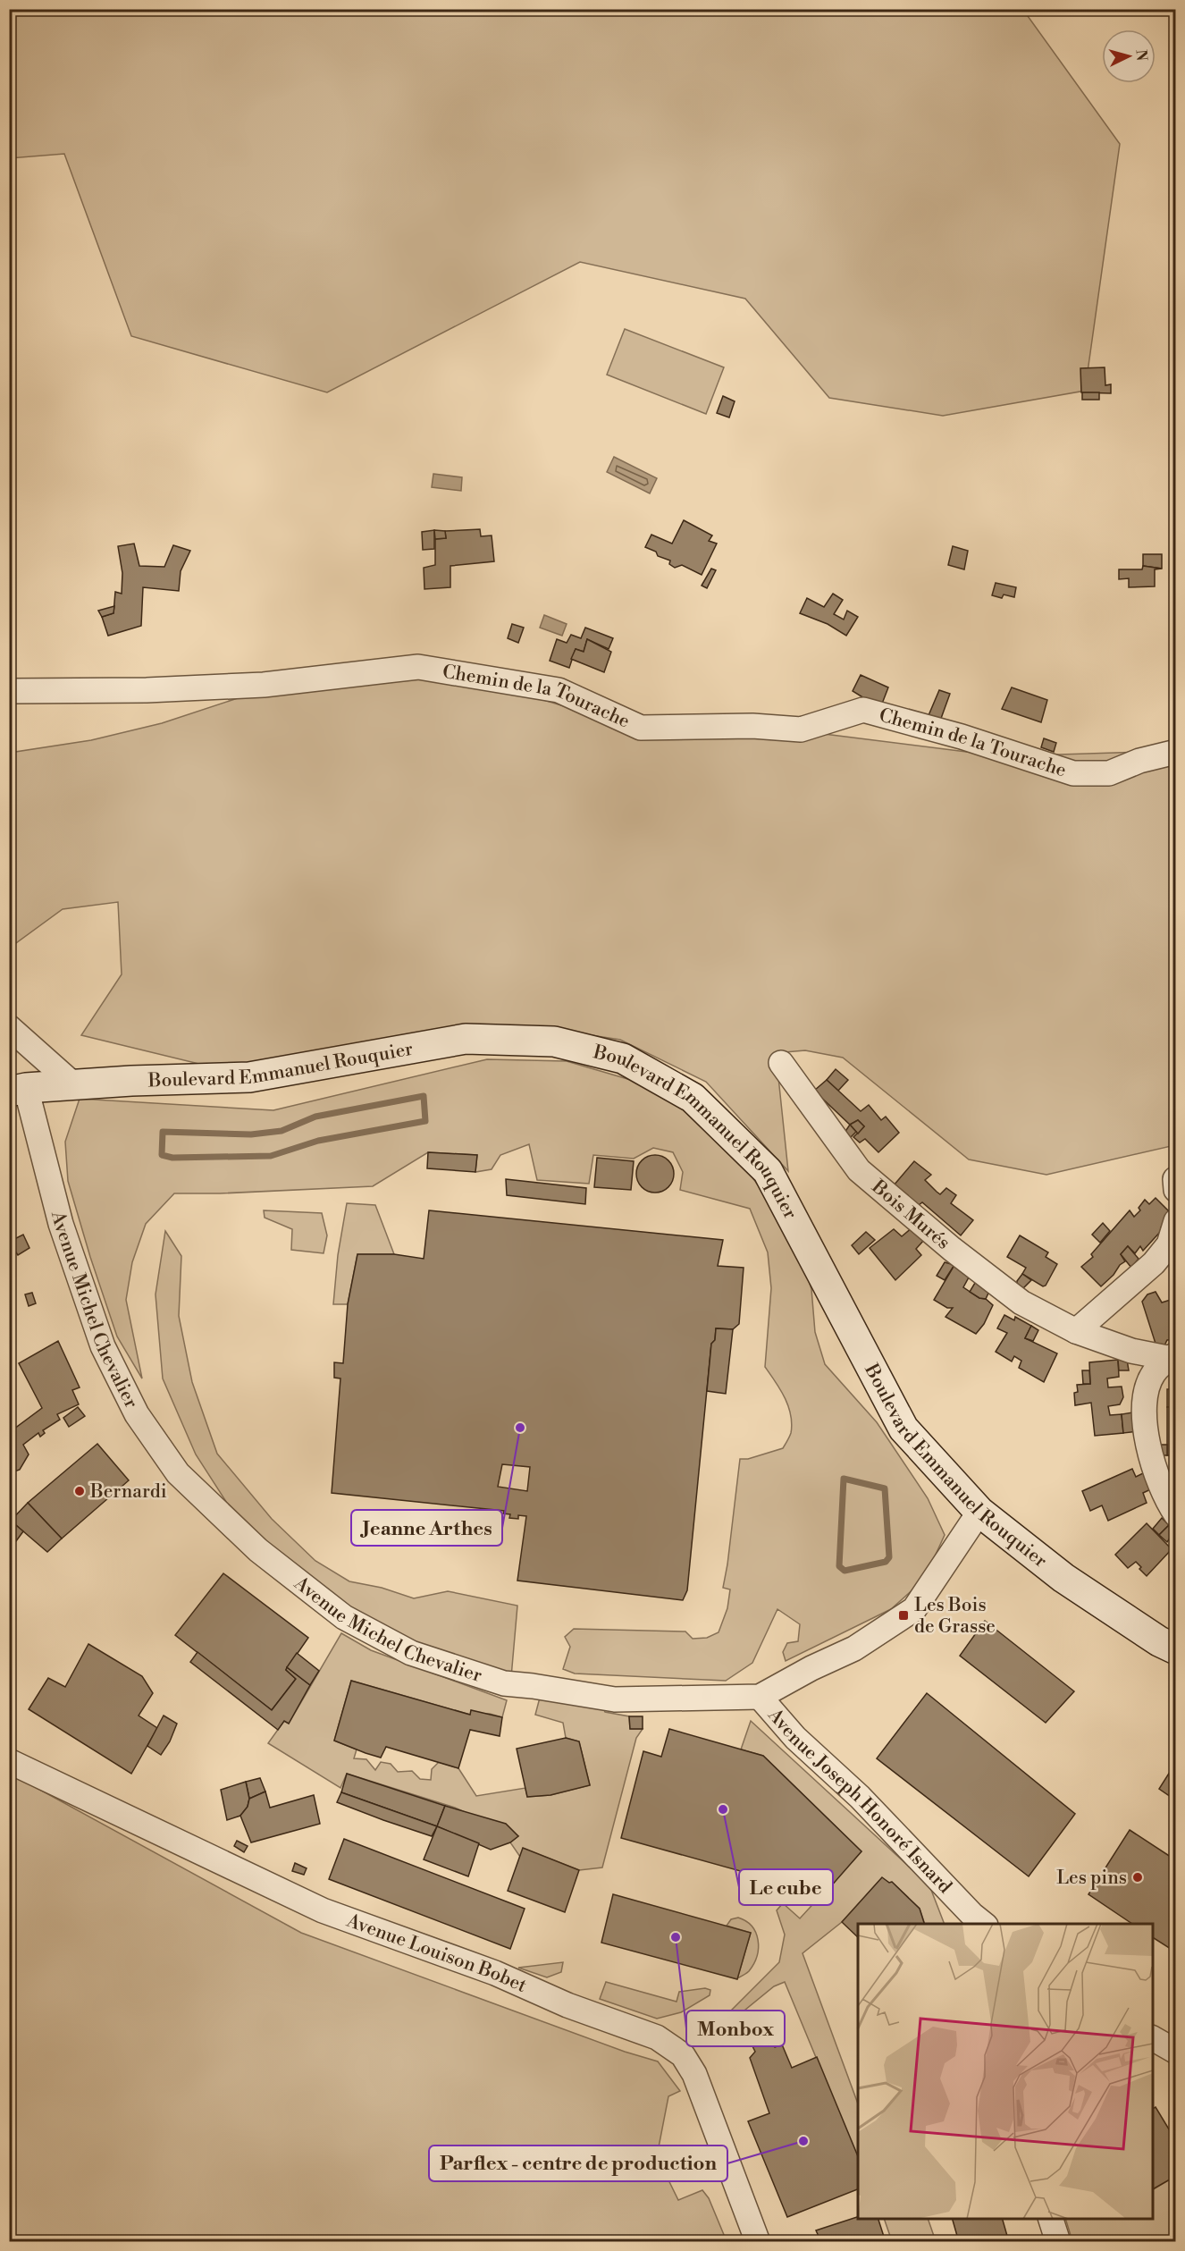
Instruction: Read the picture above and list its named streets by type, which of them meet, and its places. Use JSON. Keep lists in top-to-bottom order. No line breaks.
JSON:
{"streets":{"street":["Chemin de la Tourache","Boulevard Emmanuel Rouquier","Bois Murés","Avenue Michel Chevalier","Avenue Joseph Honoré Isnard","Avenue Louison Bobet"]},"crossings":[["Boulevard Emmanuel Rouquier","Avenue Michel Chevalier"],["Avenue Michel Chevalier","Avenue Joseph Honoré Isnard"]],"places":{"other":["Jeanne Arthes","Bernardi","Le cube","Les pins","Monbox","Parflex - centre de production"],"transit":["Les Bois de Grasse"]},"north":"right"}
